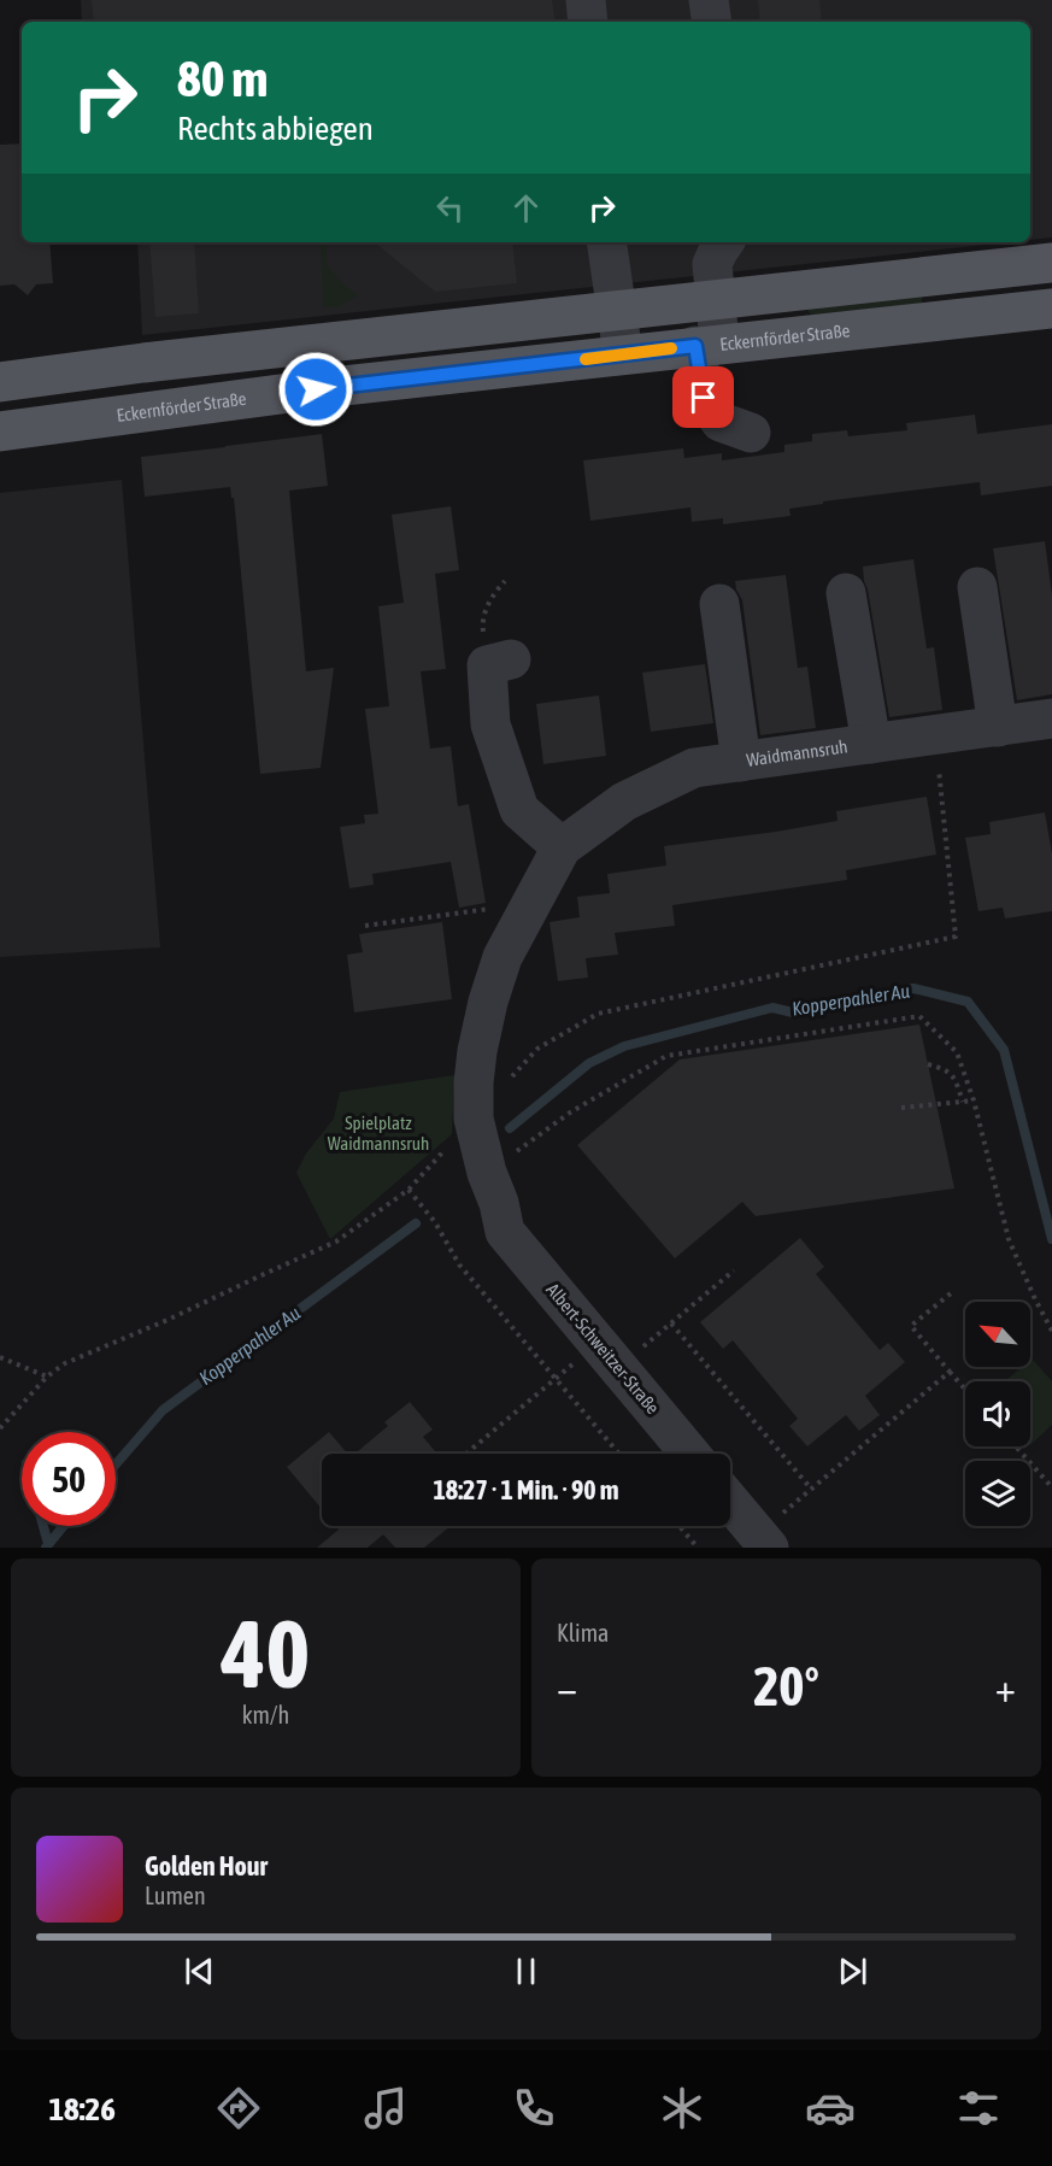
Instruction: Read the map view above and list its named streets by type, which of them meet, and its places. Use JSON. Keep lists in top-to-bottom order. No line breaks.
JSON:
{"streets":{"main road":["Eckernförder Straße"],"street":["Waidmannsruh","Albert-Schweitzer-Straße"]},"crossings":[["Waidmannsruh","Albert-Schweitzer-Straße"]],"water":["Kopperpahler Au"],"parks":["Spielplatz Waidmannsruh"],"north":"top left","page":{"turn":["80 m","Rechts abbiegen"],"limit":"50","trip":"18:27 · 1 Min. · 90 m","tile":[["40","km/h"],"Klima"],"heat":["−","20°","+"],"song":["Golden Hour","Lumen"],"tabs":"18:26"}}
